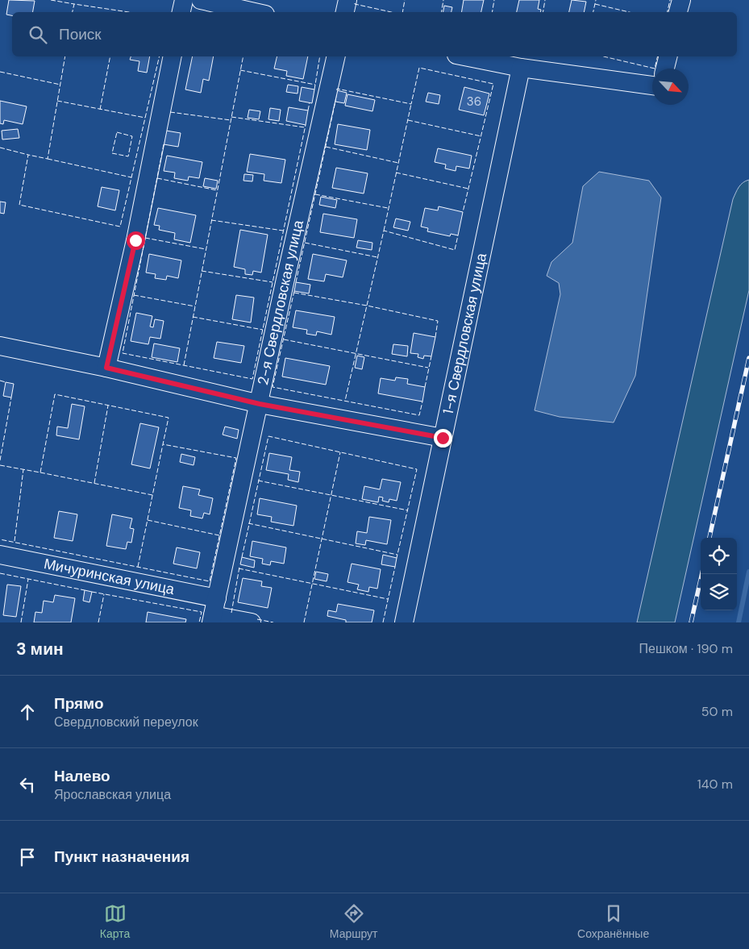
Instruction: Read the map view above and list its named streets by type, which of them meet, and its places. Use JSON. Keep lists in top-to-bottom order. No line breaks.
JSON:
{"streets":{"street":["2-я Свердловская улица","1-я Свердловская улица","Мичуринская улица"]},"crossings":[["2-я Свердловская улица","Мичуринская улица"]],"house_numbers":["36"],"north":"bottom right","page":{"search":"Поиск","heading":["3 мин","Пешком · 190 m"],"list":[["Прямо","Свердловский переулок","50 m"],["Налево","Ярославская улица","140 m"],"Пункт назначения"],"nav":["Карта","Маршрут","Сохранённые"]}}
